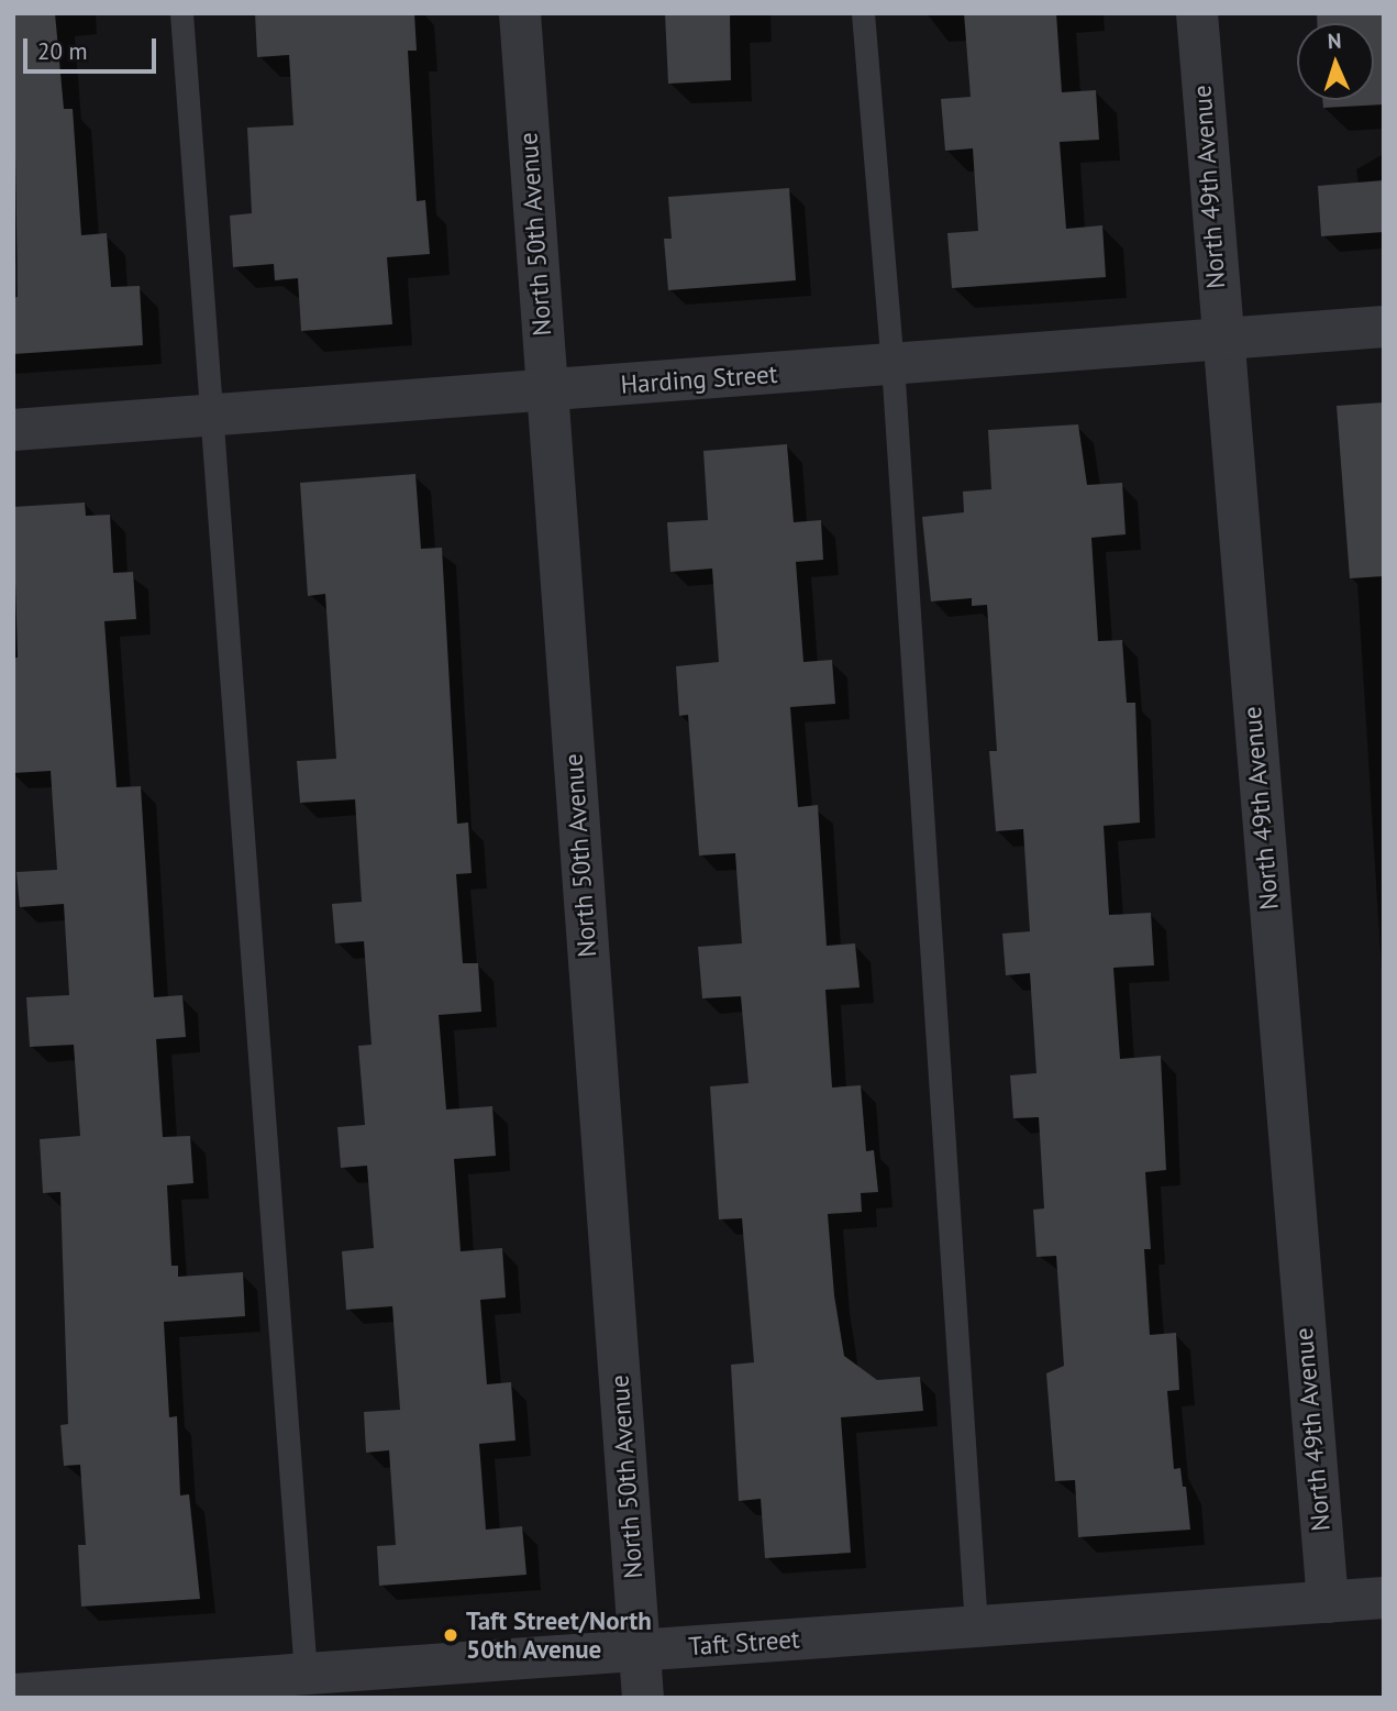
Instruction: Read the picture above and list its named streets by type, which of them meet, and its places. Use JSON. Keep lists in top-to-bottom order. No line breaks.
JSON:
{"streets":{"street":["North 49th Avenue","North 50th Avenue","Harding Street","Taft Street"]},"crossings":[["North 49th Avenue","Harding Street"],["North 49th Avenue","Taft Street"],["North 50th Avenue","Harding Street"],["North 50th Avenue","Taft Street"]],"places":["Taft Street/North 50th Avenue"],"scale_bar":"20 m","north":"top"}
